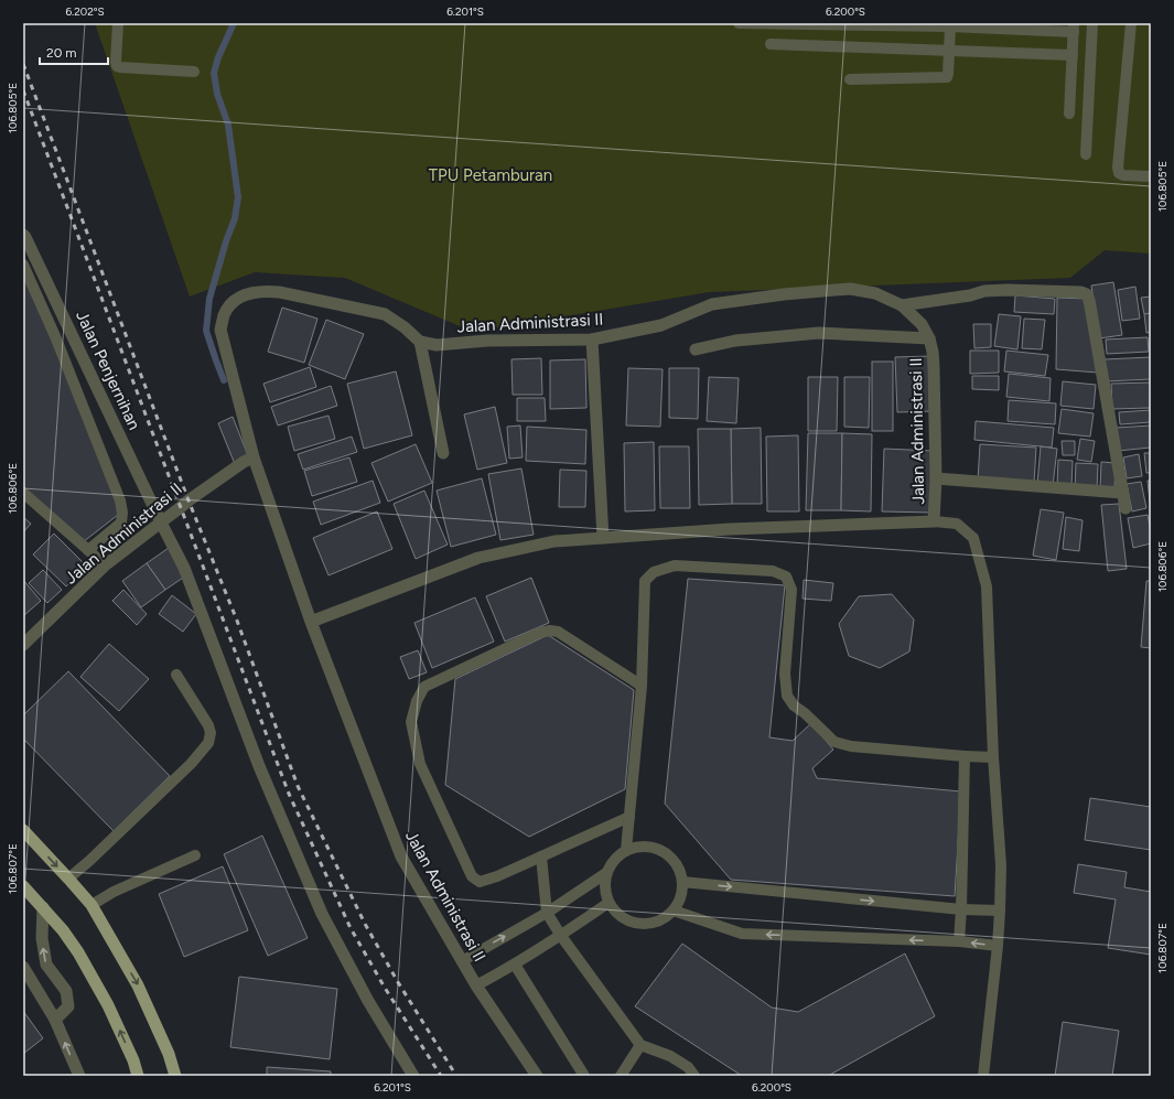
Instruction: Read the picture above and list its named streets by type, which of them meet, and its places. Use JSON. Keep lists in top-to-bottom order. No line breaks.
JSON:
{"streets":{"street":["Jalan Administrasi II","Jalan Penjernihan"]},"crossings":[["Jalan Administrasi II","Jalan Penjernihan"]],"parks":["TPU Petamburan"],"scale_bar":"20 m","coordinates":["6.202°S","6.201°S","6.200°S","106.805°E","106.806°E","106.807°E"]}
